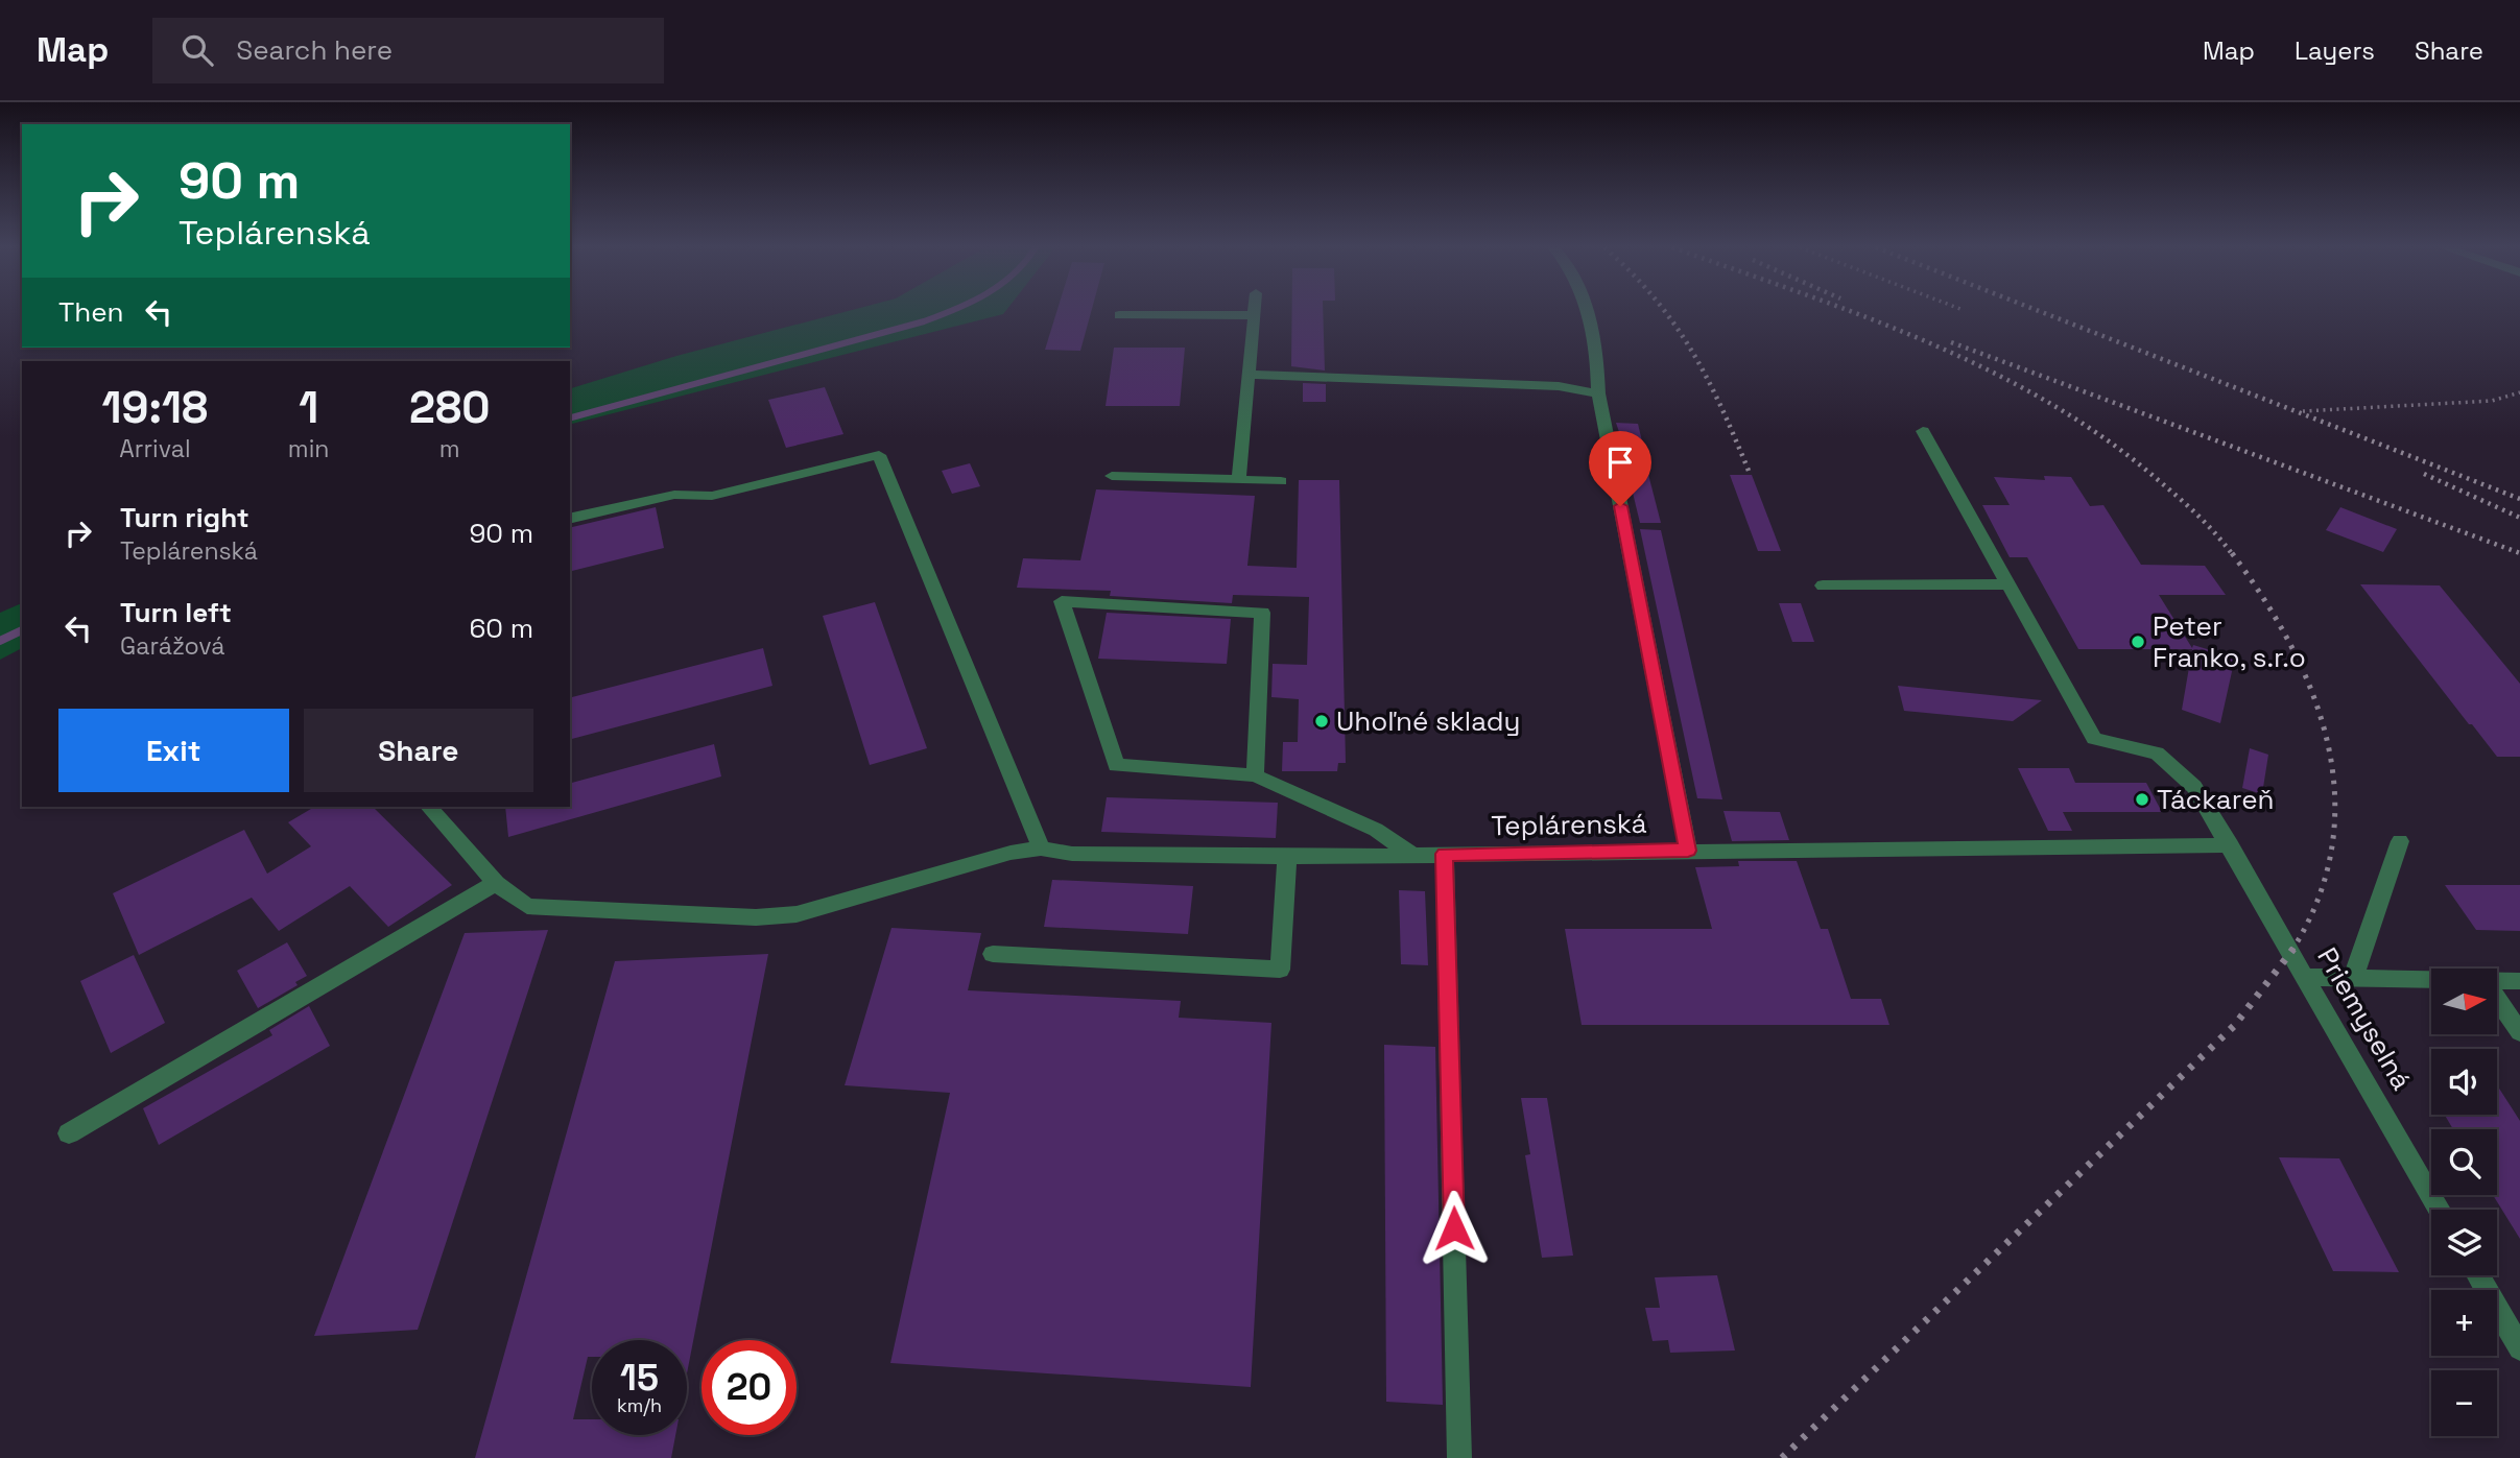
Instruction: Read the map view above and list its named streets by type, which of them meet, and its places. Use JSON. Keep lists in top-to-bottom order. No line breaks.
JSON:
{"streets":{"street":["Teplárenská","Priemyselná"]},"crossings":[["Teplárenská","Priemyselná"]],"places":["Peter Franko, s.r.o","Uhoľné sklady","Táckareň"],"north":"right","page":{"header":"Map","search":"Search here","nav":["Map","Layers","Share"],"turn":["90 m","Teplárenská"],"then":"Then","eta":["19:18","Arrival","1","min","280","m"],"list":[{"name":"Turn right","note":"Teplárenská","value":"90 m"},{"name":"Turn left","note":"Garážová","value":"60 m"}],"buttons":["Exit","Share"],"map_buttons":["+","−"],"speed":"15 km/h","limit":"20"}}
